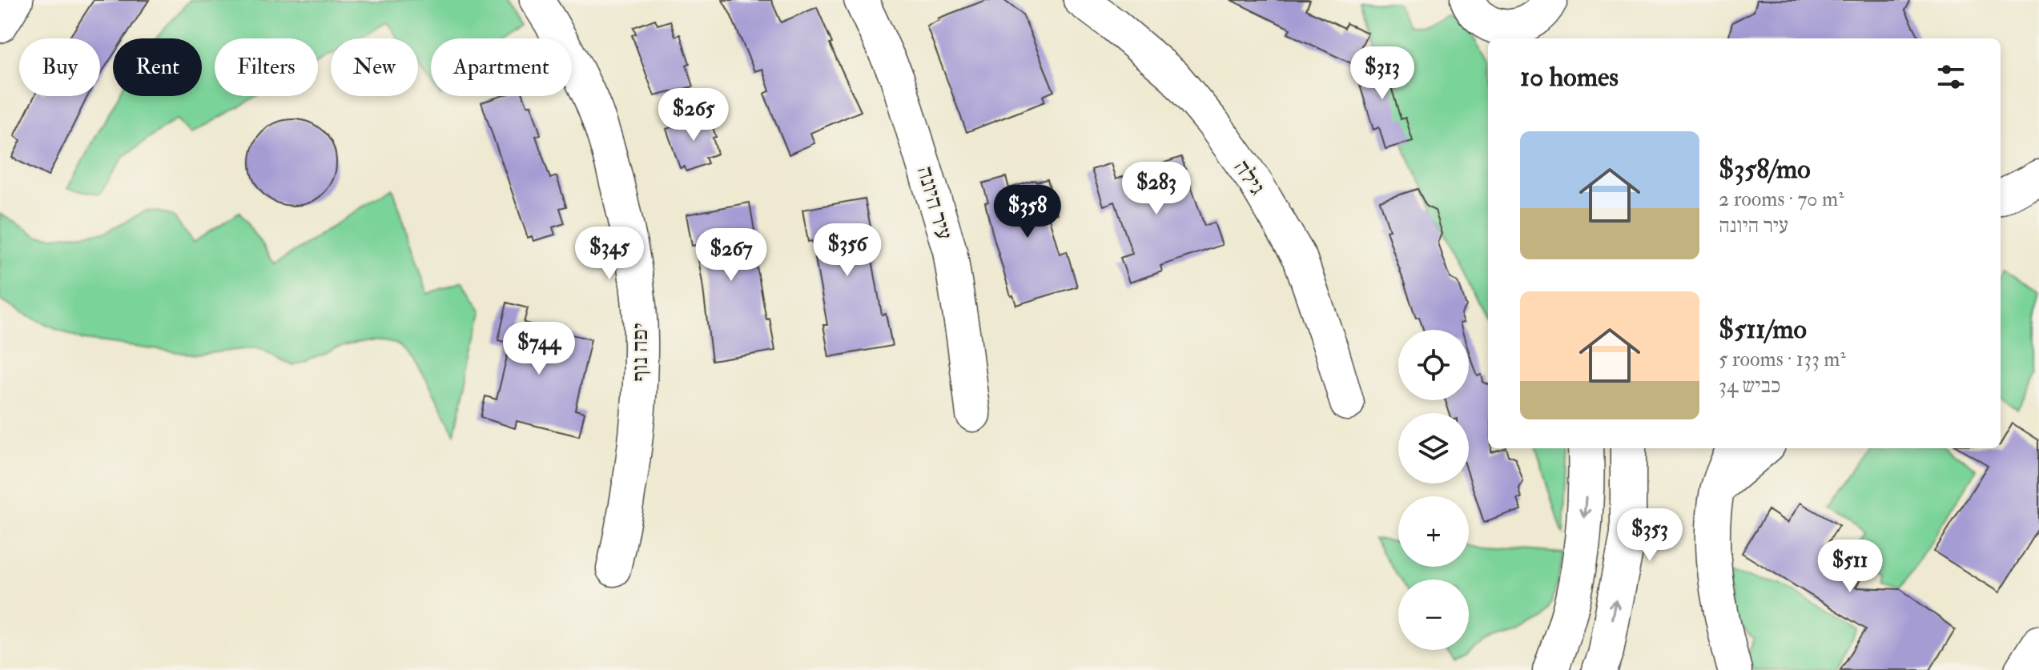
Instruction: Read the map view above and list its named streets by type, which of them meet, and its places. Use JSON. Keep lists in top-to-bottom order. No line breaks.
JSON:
{"streets":{"street":["גילה","עיר היונה","יפה נוף"]},"page":{"chip":["Buy","Rent","Filters","New","Apartment"],"heading":"10 homes","price":["$313","$265","$283","$358","$356","$345","$267","$744","$353","$511"],"list":[{"name":"$358/mo","note":"2 rooms · 70 m² · עיר היונה"},{"name":"$511/mo","note":"5 rooms · 133 m² · כביש 34"}],"map_buttons":["+","−"]}}
